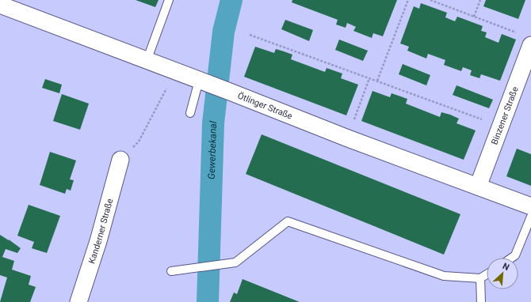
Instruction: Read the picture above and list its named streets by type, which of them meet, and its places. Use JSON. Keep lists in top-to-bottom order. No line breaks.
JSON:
{"streets":{"street":["Ötlinger Straße","Binzener Straße","Kanderner Straße"]},"crossings":[["Ötlinger Straße","Binzener Straße"]],"water":["Gewerbekanal"],"north":"top right"}
